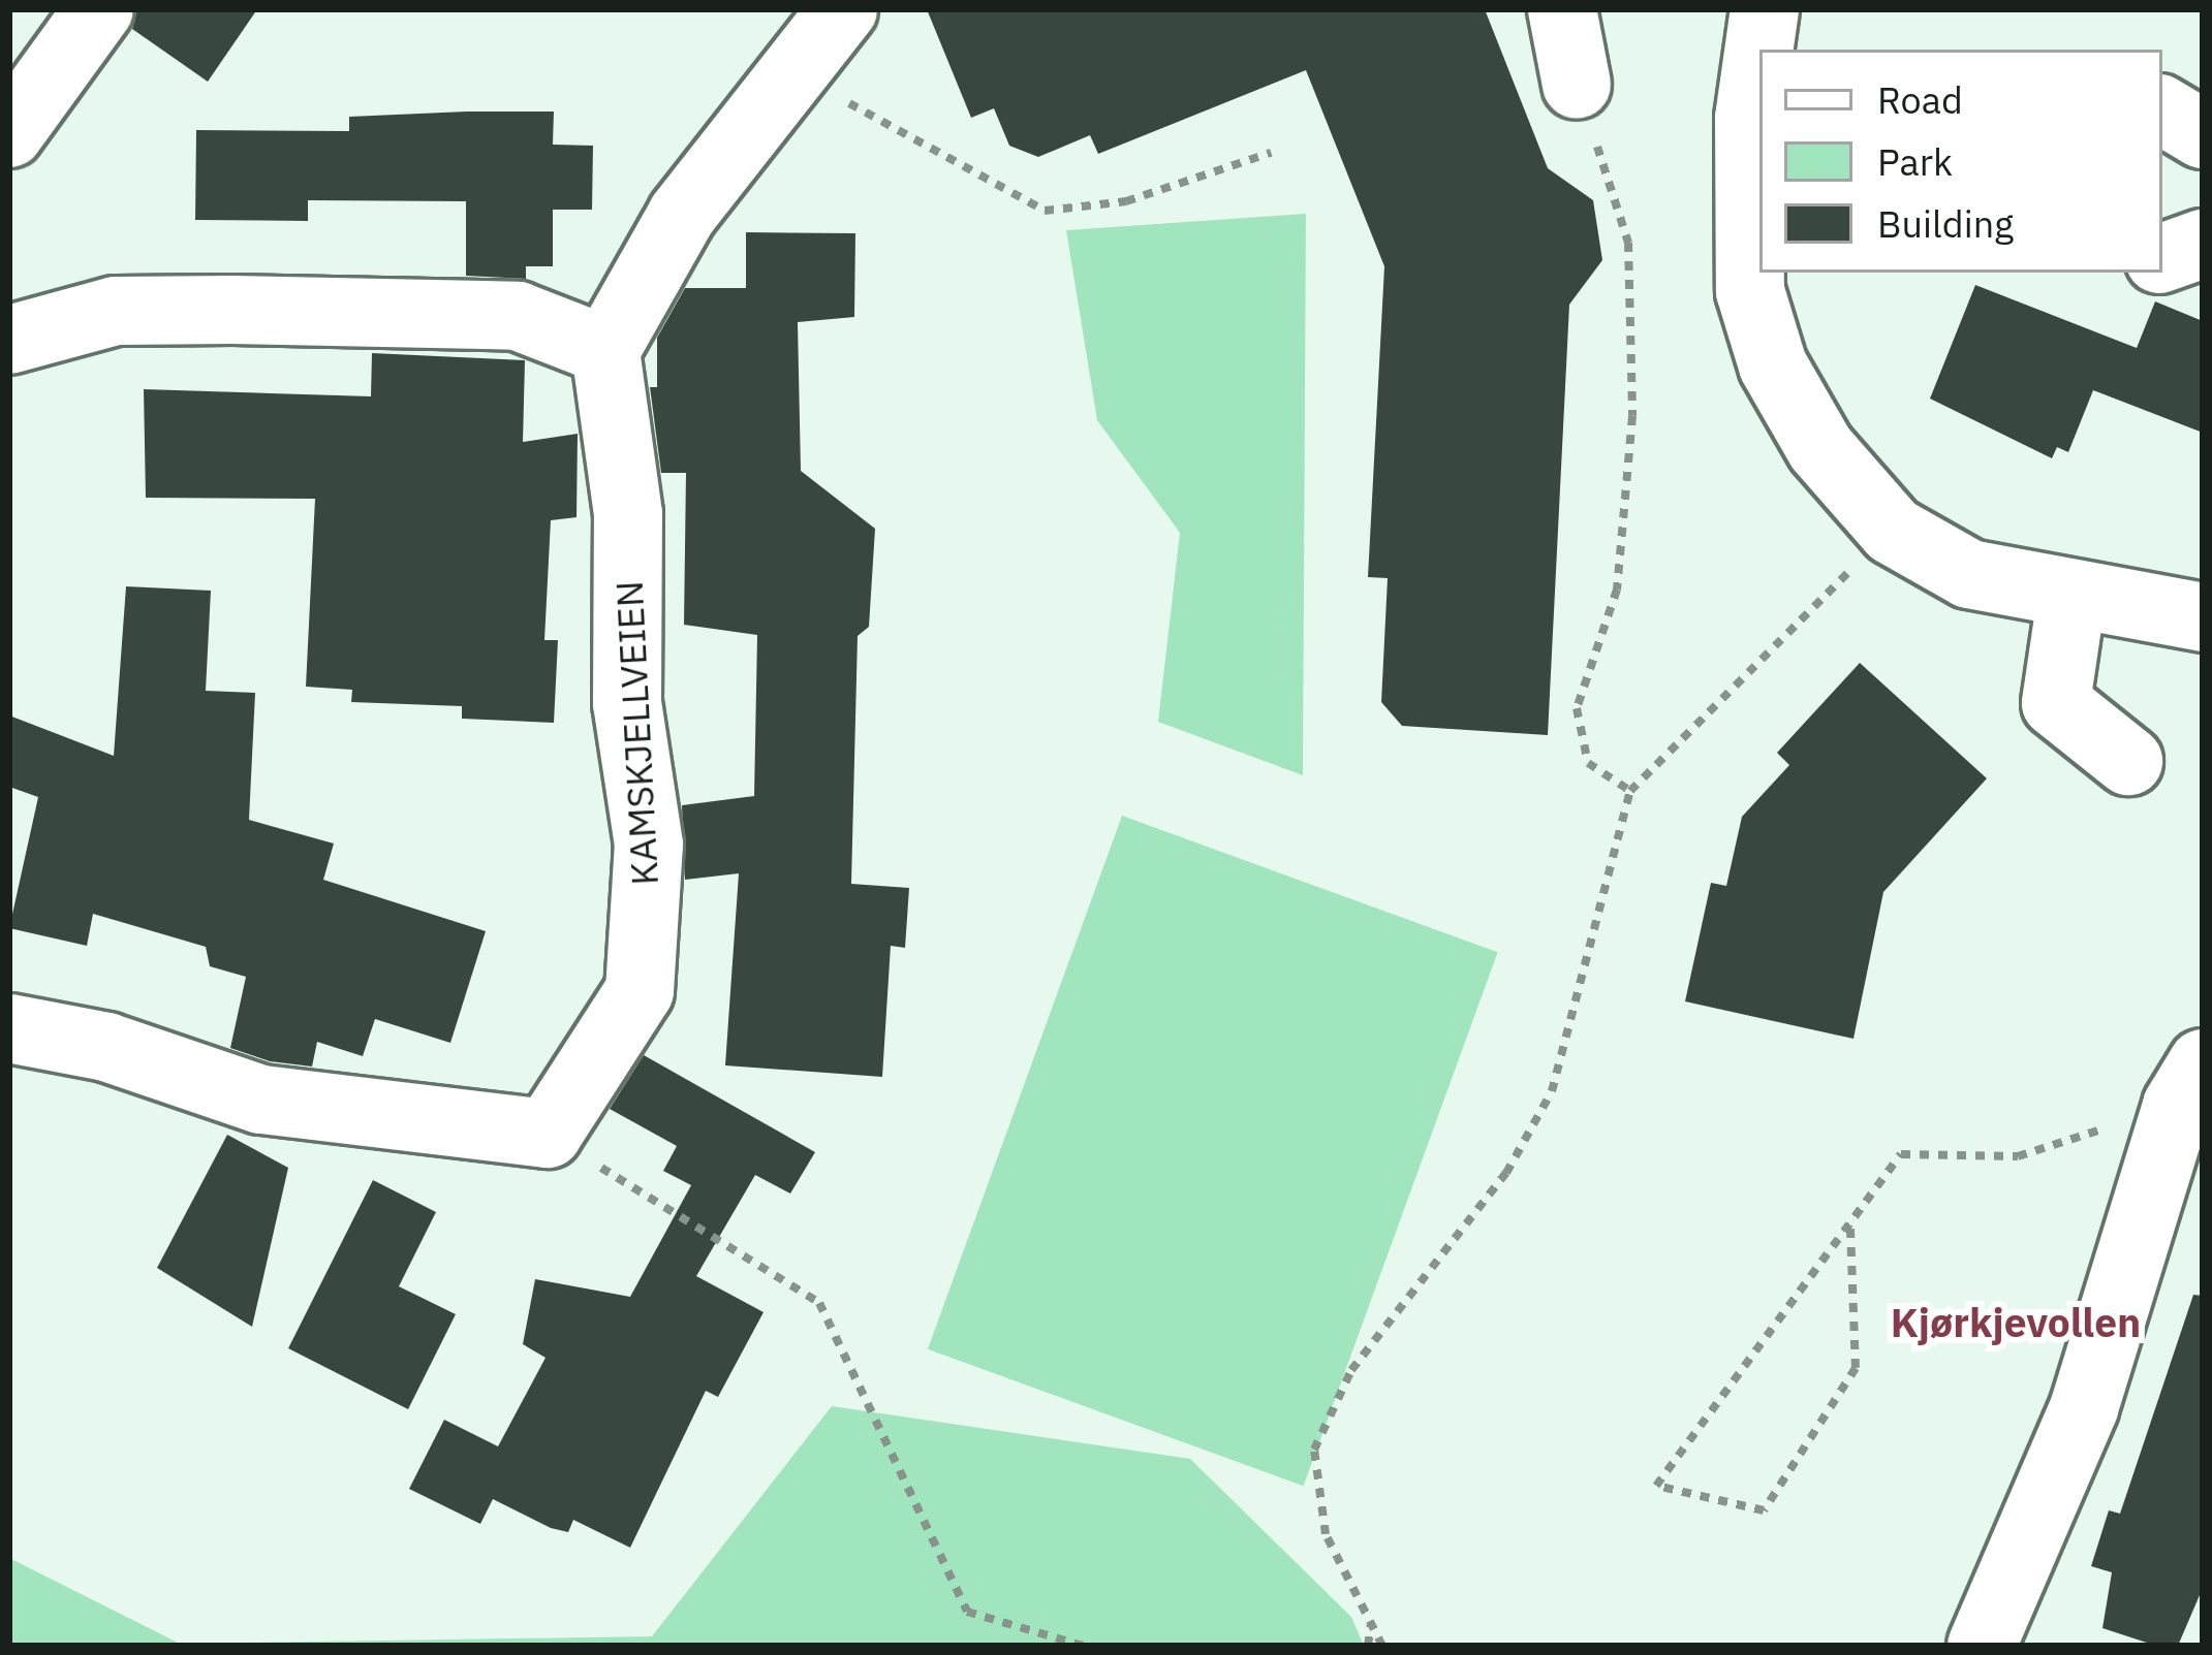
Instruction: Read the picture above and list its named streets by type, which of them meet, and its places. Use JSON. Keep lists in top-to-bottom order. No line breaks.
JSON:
{"streets":{"street":["KAMSKJELLVEIEN"]},"districts":["Kjørkjevollen"],"legend":["Road","Park","Building"]}
